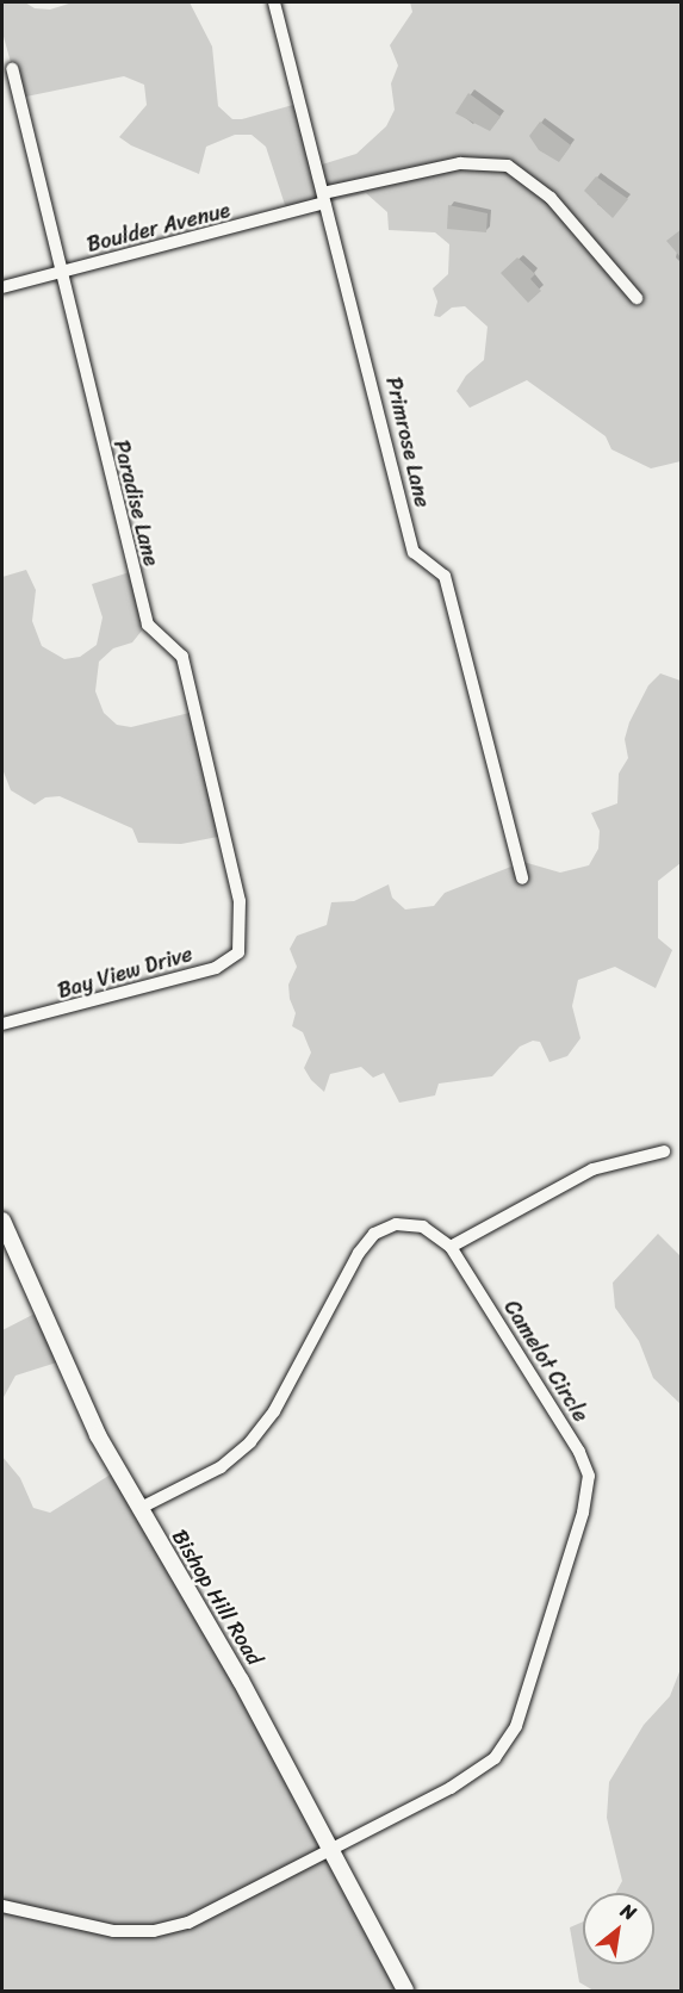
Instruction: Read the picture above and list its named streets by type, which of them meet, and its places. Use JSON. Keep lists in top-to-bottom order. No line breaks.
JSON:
{"streets":{"street":["Boulder Avenue","Primrose Lane","Paradise Lane","Bay View Drive","Camelot Circle","Bishop Hill Road"]},"crossings":[["Boulder Avenue","Primrose Lane"],["Boulder Avenue","Paradise Lane"],["Paradise Lane","Bay View Drive"],["Camelot Circle","Bishop Hill Road"]],"north":"top right"}
